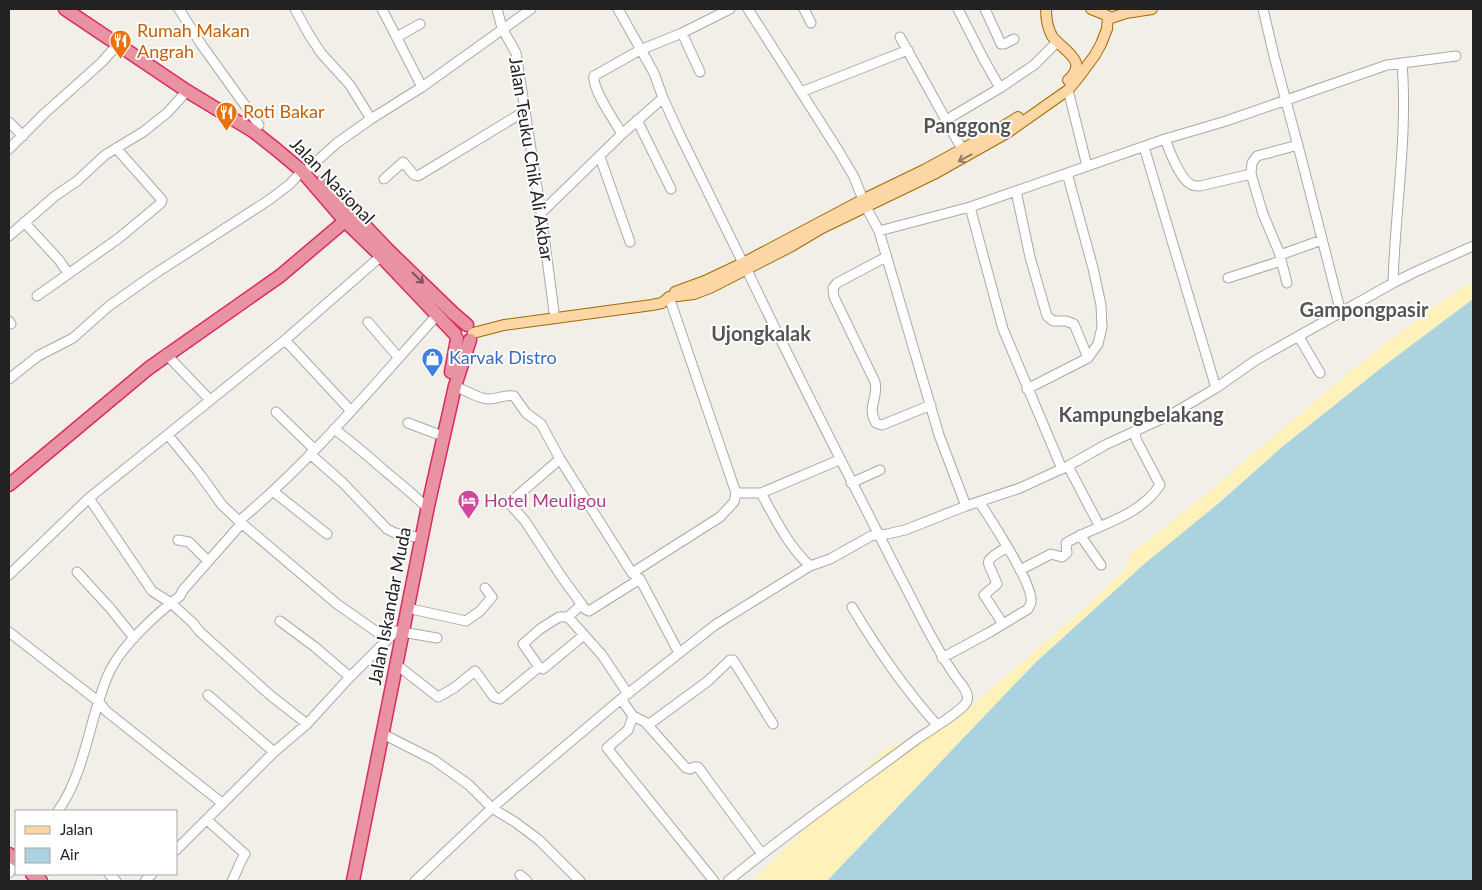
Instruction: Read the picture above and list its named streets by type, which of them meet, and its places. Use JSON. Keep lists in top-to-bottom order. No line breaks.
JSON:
{"streets":{"highway":["Jalan Nasional","Jalan Iskandar Muda"],"street":["Jalan Teuku Chik Ali Akbar"]},"crossings":[["Jalan Nasional","Jalan Iskandar Muda"]],"districts":["Panggong","Gampongpasir","Ujongkalak","Kampungbelakang"],"places":{"restaurant":["Rumah Makan Angrah","Roti Bakar"],"shop":["Karvak Distro"],"hotel":["Hotel Meuligou"]},"legend":["Jalan","Air"]}
